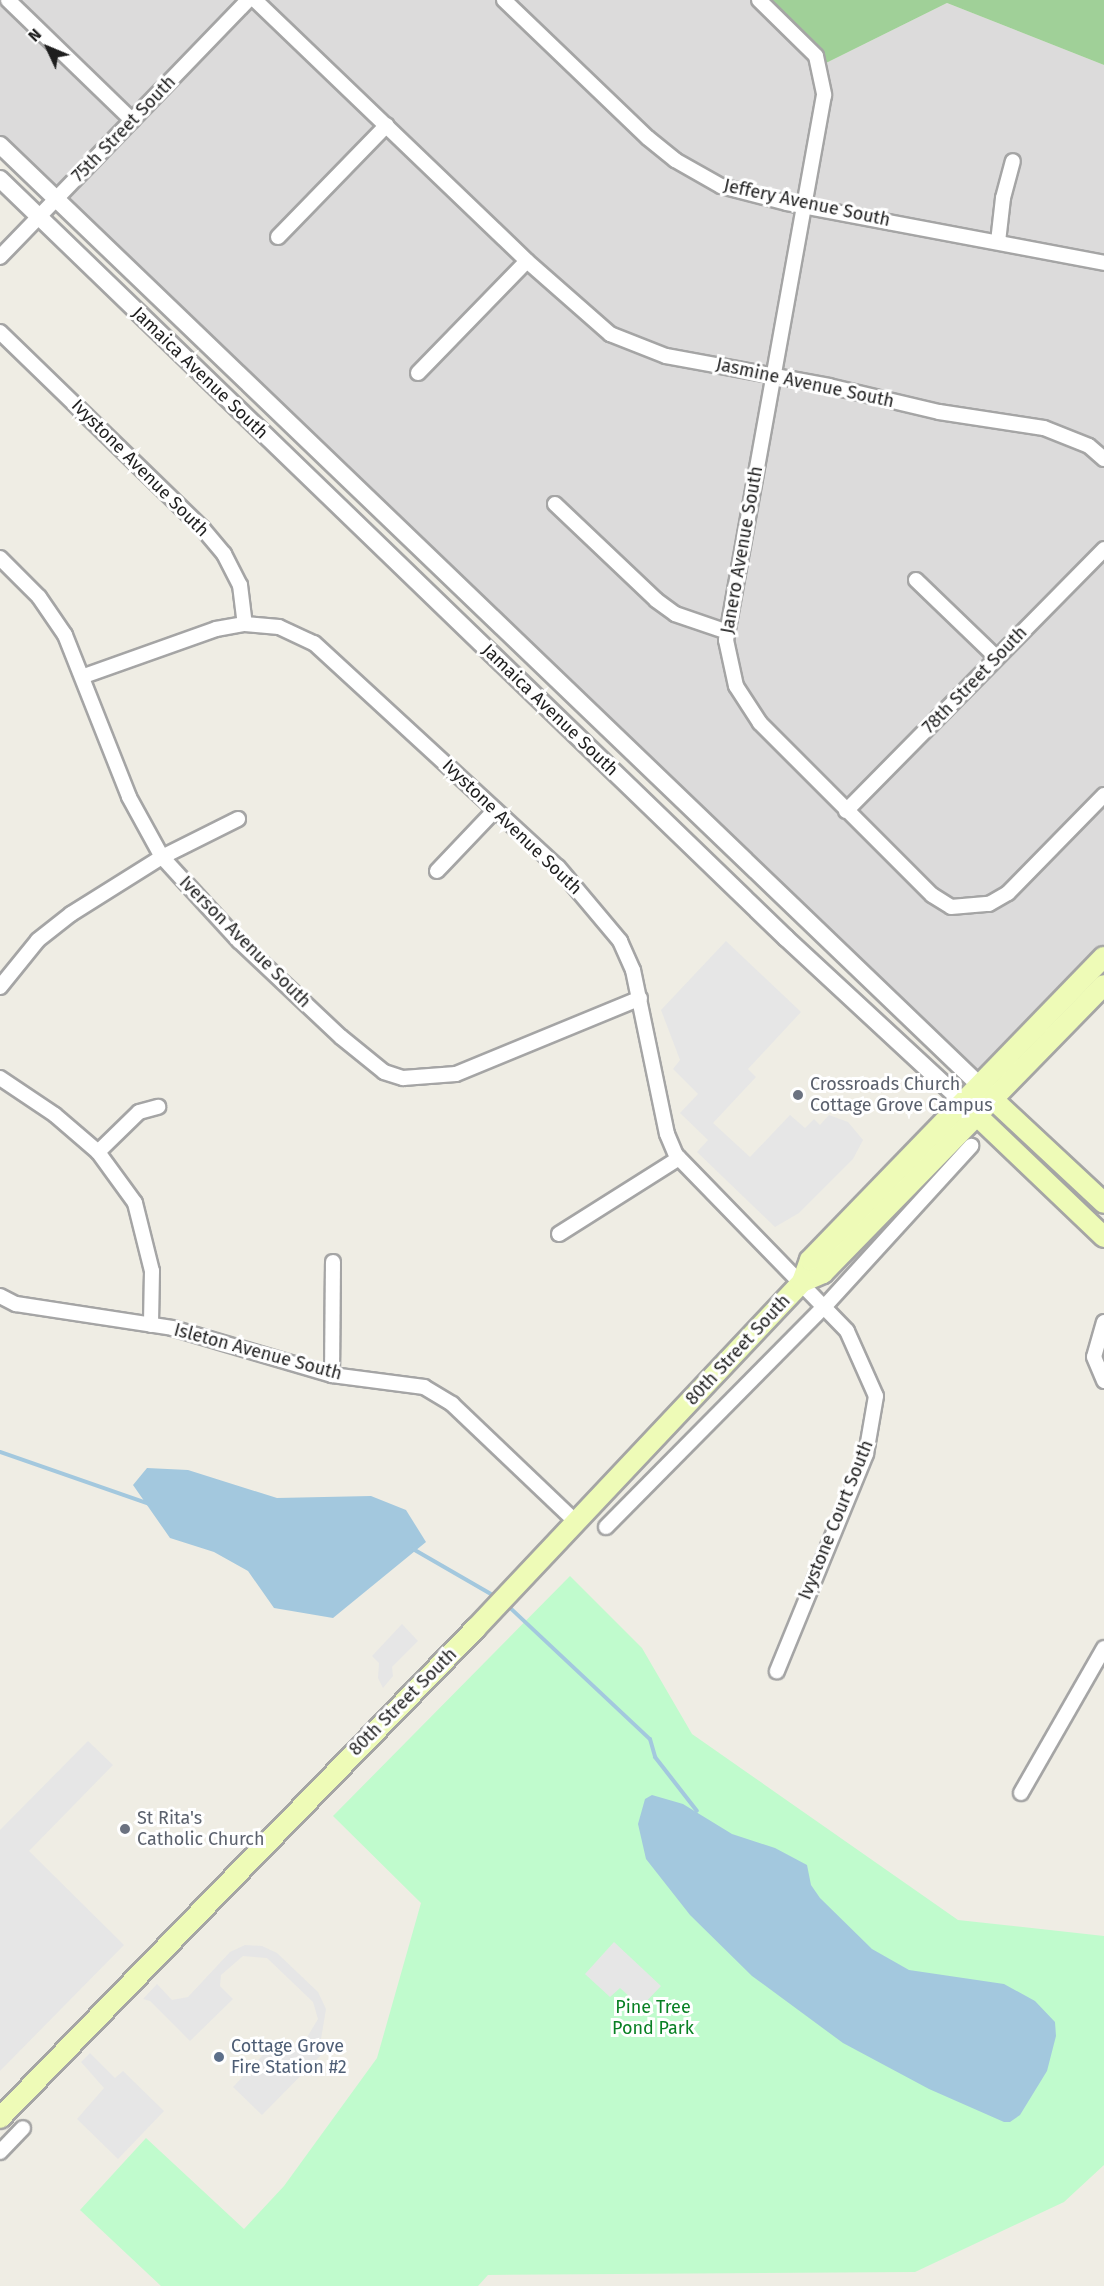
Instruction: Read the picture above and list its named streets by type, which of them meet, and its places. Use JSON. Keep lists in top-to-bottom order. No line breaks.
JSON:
{"streets":{"main road":["Jamaica Avenue South","80th Street South"],"street":["75th Street South","Jeffery Avenue South","Jasmine Avenue South","Ivystone Avenue South","Janero Avenue South","78th Street South","Iverson Avenue South","Isleton Avenue South","Ivystone Court South"]},"crossings":[["75th Street South","Jamaica Avenue South"],["Jeffery Avenue South","Janero Avenue South"],["Jamaica Avenue South","80th Street South"],["Jasmine Avenue South","Janero Avenue South"],["Ivystone Avenue South","Iverson Avenue South"],["Ivystone Avenue South","80th Street South"],["Ivystone Avenue South","Ivystone Court South"],["Janero Avenue South","78th Street South"],["80th Street South","Isleton Avenue South"],["80th Street South","Ivystone Court South"]],"parks":["Pine Tree Pond Park"],"places":["Crossroads Church Cottage Grove Campus","St Rita's Catholic Church","Cottage Grove Fire Station #2"],"north":"top left"}
